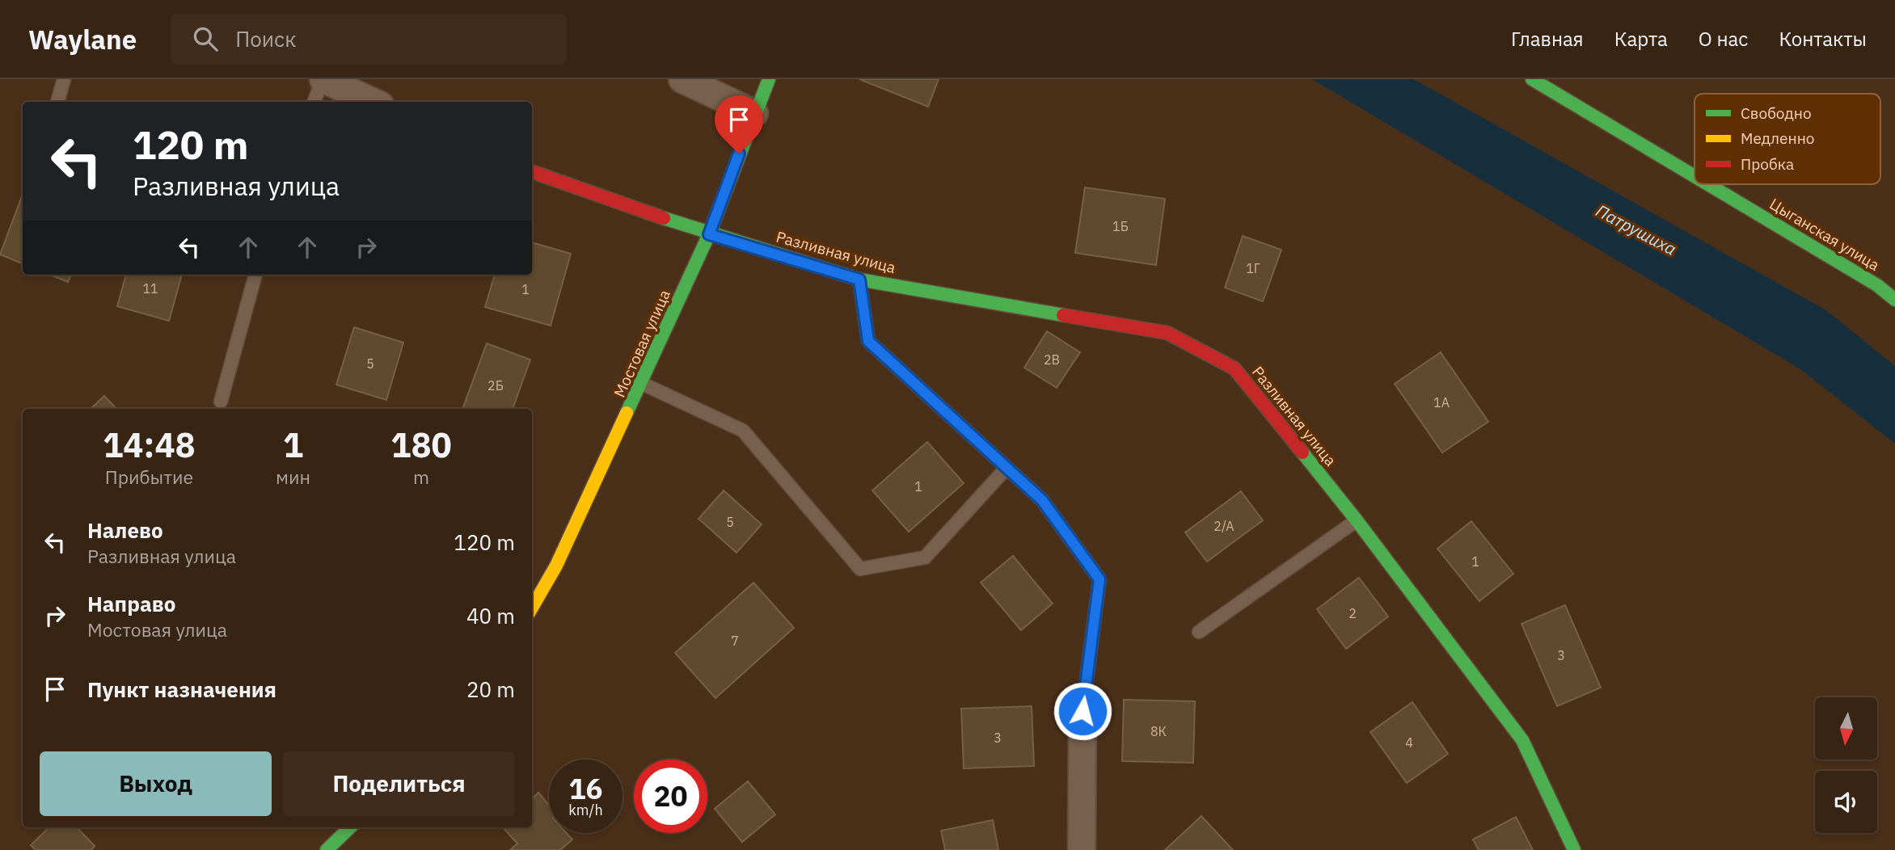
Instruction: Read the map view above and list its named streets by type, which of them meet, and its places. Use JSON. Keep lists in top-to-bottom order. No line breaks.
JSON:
{"streets":{"street":["Цыганская улица","Разливная улица","Мостовая улица"]},"crossings":[["Разливная улица","Мостовая улица"]],"water":["Патрушиха"],"house_numbers":["1Б","1Г","11","1","2В","5","2Б","1А","1","5","2/А","1","2","7","3","8К","3","4"],"legend":["Свободно","Медленно","Пробка"],"north":"bottom","page":{"header":"Waylane","search":"Поиск","nav":["Главная","Карта","О нас","Контакты"],"turn":["120 m","Разливная улица"],"eta":["14:48","Прибытие","1","мин","180","m"],"list":[{"name":"Налево","note":"Разливная улица","value":"120 m"},{"name":"Направо","note":"Мостовая улица","value":"40 m"},{"name":"Пункт назначения","value":"20 m"}],"buttons":["Выход","Поделиться"],"speed":"16 km/h","limit":"20"}}
